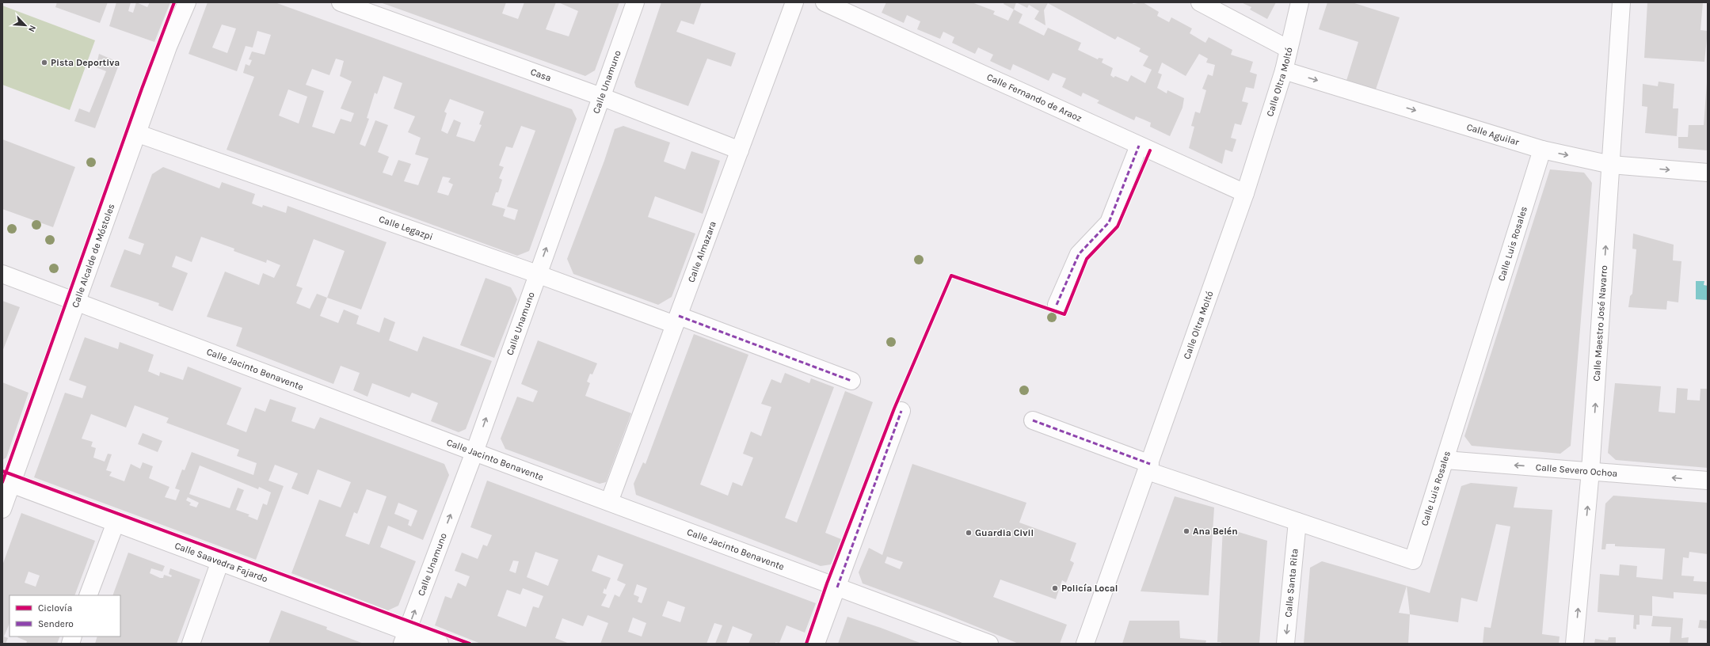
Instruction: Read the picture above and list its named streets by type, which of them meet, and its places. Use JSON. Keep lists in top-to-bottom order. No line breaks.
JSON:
{"streets":{"street":["Casa","Calle Unamuno","Calle Oltra Moltó","Calle Fernando de Araoz","Calle Aguilar","Calle Legazpi","Calle Luis Rosales","Calle Almazara","Calle Alcalde de Móstoles","Calle Maestro José Navarro","Calle Jacinto Benavente","Calle Severo Ochoa","Calle Saavedra Fajardo","Calle Santa Rita"]},"crossings":[["Casa","Calle Unamuno"],["Casa","Calle Almazara"],["Calle Unamuno","Calle Legazpi"],["Calle Unamuno","Calle Jacinto Benavente"],["Calle Unamuno","Calle Saavedra Fajardo"],["Calle Oltra Moltó","Calle Fernando de Araoz"],["Calle Oltra Moltó","Calle Aguilar"],["Calle Oltra Moltó","Calle Luis Rosales"],["Calle Aguilar","Calle Luis Rosales"],["Calle Aguilar","Calle Maestro José Navarro"],["Calle Legazpi","Calle Almazara"],["Calle Legazpi","Calle Alcalde de Móstoles"],["Calle Luis Rosales","Calle Severo Ochoa"],["Calle Luis Rosales","Calle Santa Rita"],["Calle Almazara","Calle Jacinto Benavente"],["Calle Alcalde de Móstoles","Calle Jacinto Benavente"],["Calle Alcalde de Móstoles","Calle Saavedra Fajardo"],["Calle Maestro José Navarro","Calle Severo Ochoa"]],"one_way":["Calle Unamuno","Calle Aguilar","Calle Maestro José Navarro","Calle Severo Ochoa","Calle Santa Rita"],"places":["Pista Deportiva","Ana Belén","Guardia Civil","Policía Local"],"legend":["Ciclovía","Sendero"],"north":"bottom right"}
